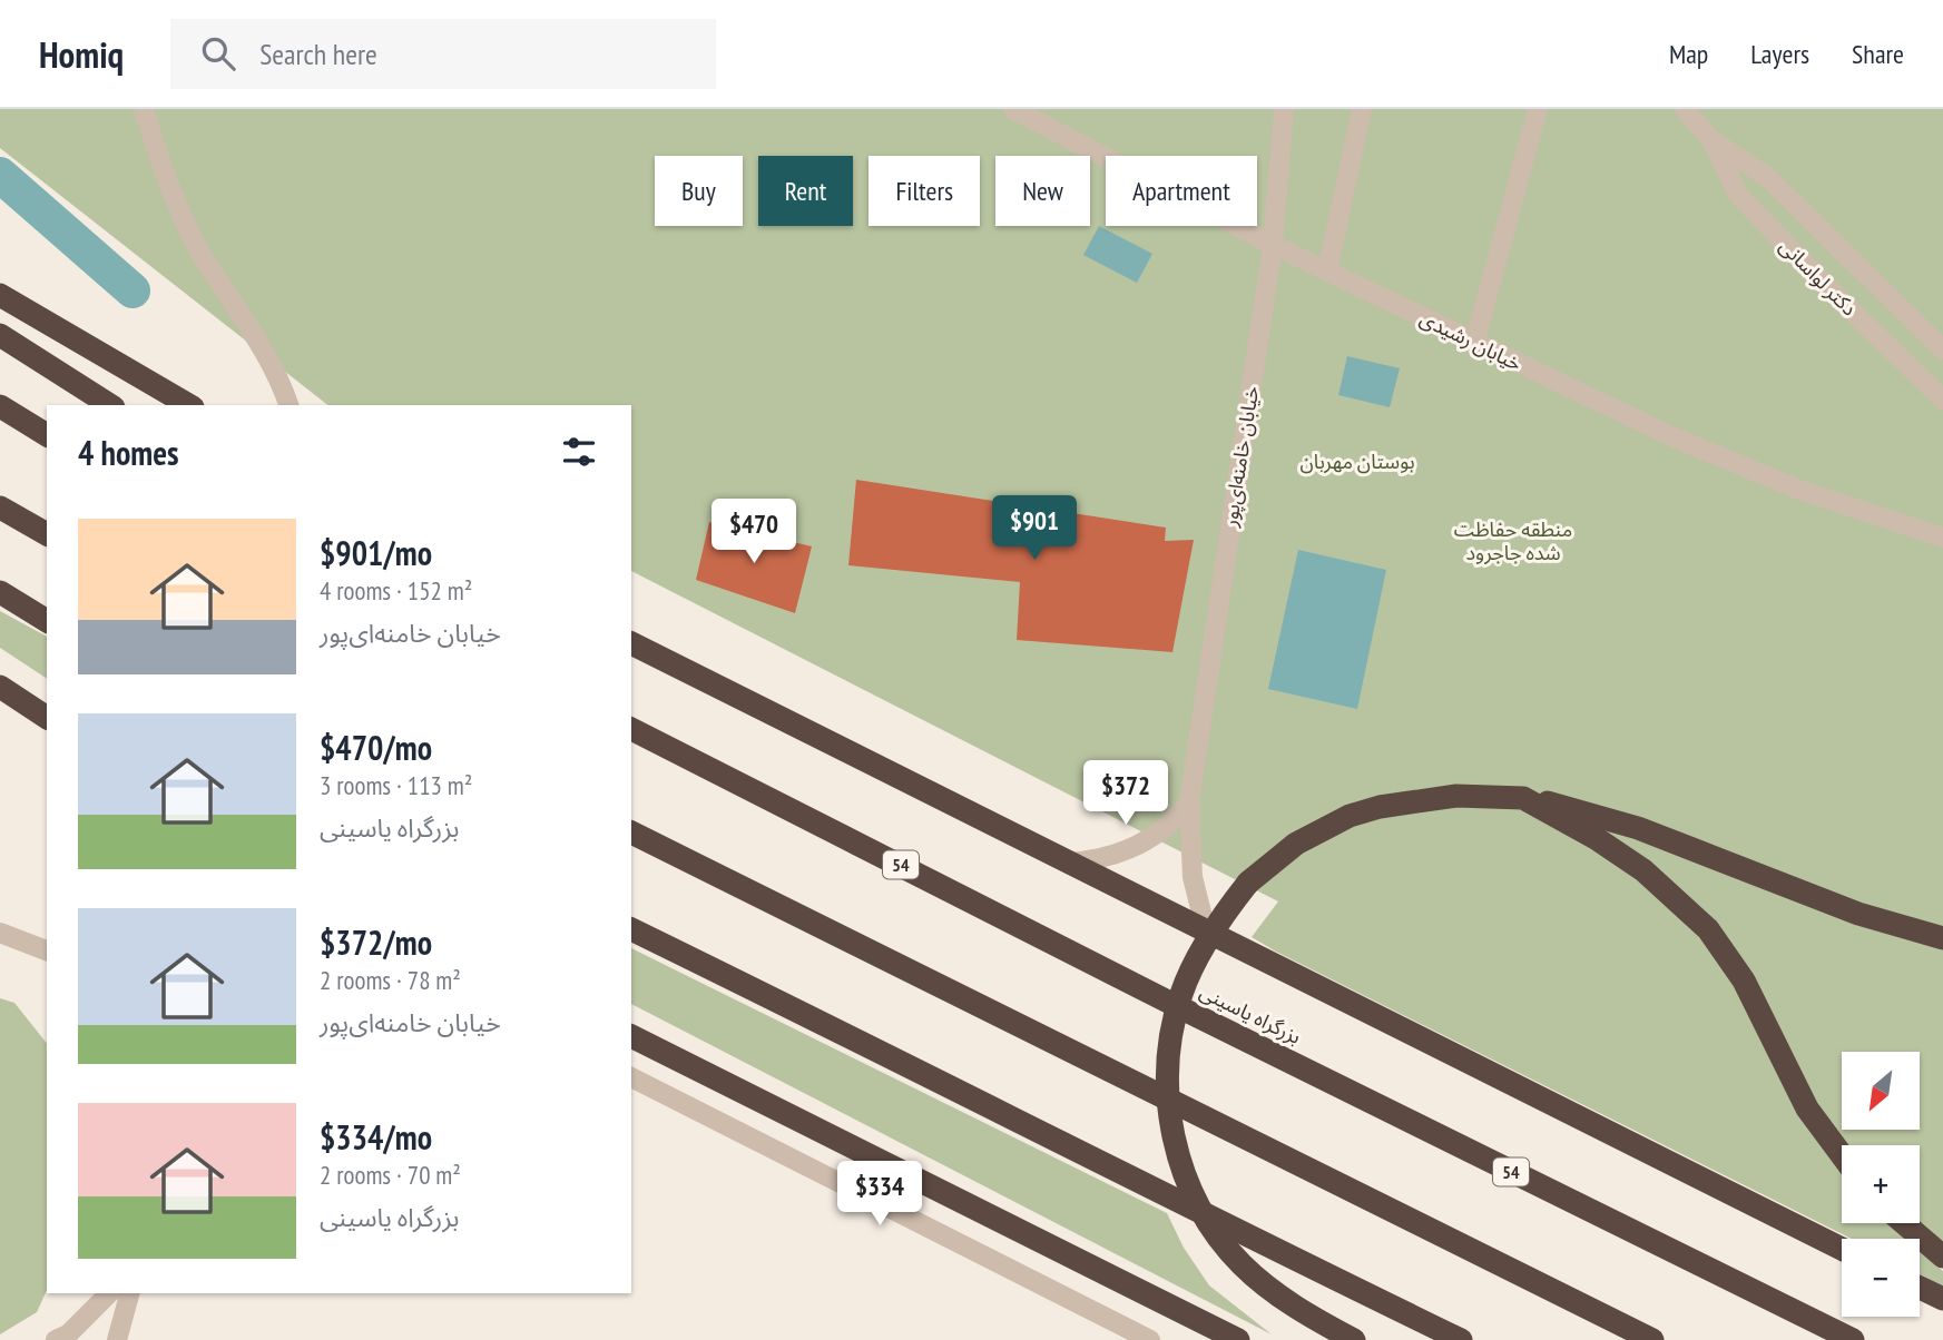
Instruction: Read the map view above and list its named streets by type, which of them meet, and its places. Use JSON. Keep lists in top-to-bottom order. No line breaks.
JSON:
{"streets":{"highway":["54","بزرگراه یاسینی"],"street":["دکتر لواسانی","خیابان رشیدی","خیابان خامنه‌ای‌پور"]},"crossings":[["خیابان رشیدی","خیابان خامنه‌ای‌پور"]],"parks":["بوستان مهربان","منطقه حفاظت شده جاجرود"],"north":"bottom left","page":{"header":"Homiq","search":"Search here","nav":["Map","Layers","Share"],"chip":["Buy","Rent","Filters","New","Apartment"],"heading":"4 homes","price":["$901","$470","$372","$334"],"list":[{"name":"$901/mo","note":"4 rooms · 152 m² · خیابان خامنه‌ای‌پور"},{"name":"$470/mo","note":"3 rooms · 113 m² · بزرگراه یاسینی"},{"name":"$372/mo","note":"2 rooms · 78 m² · خیابان خامنه‌ای‌پور"},{"name":"$334/mo","note":"2 rooms · 70 m² · بزرگراه یاسینی"}],"map_buttons":["+","−"]}}
